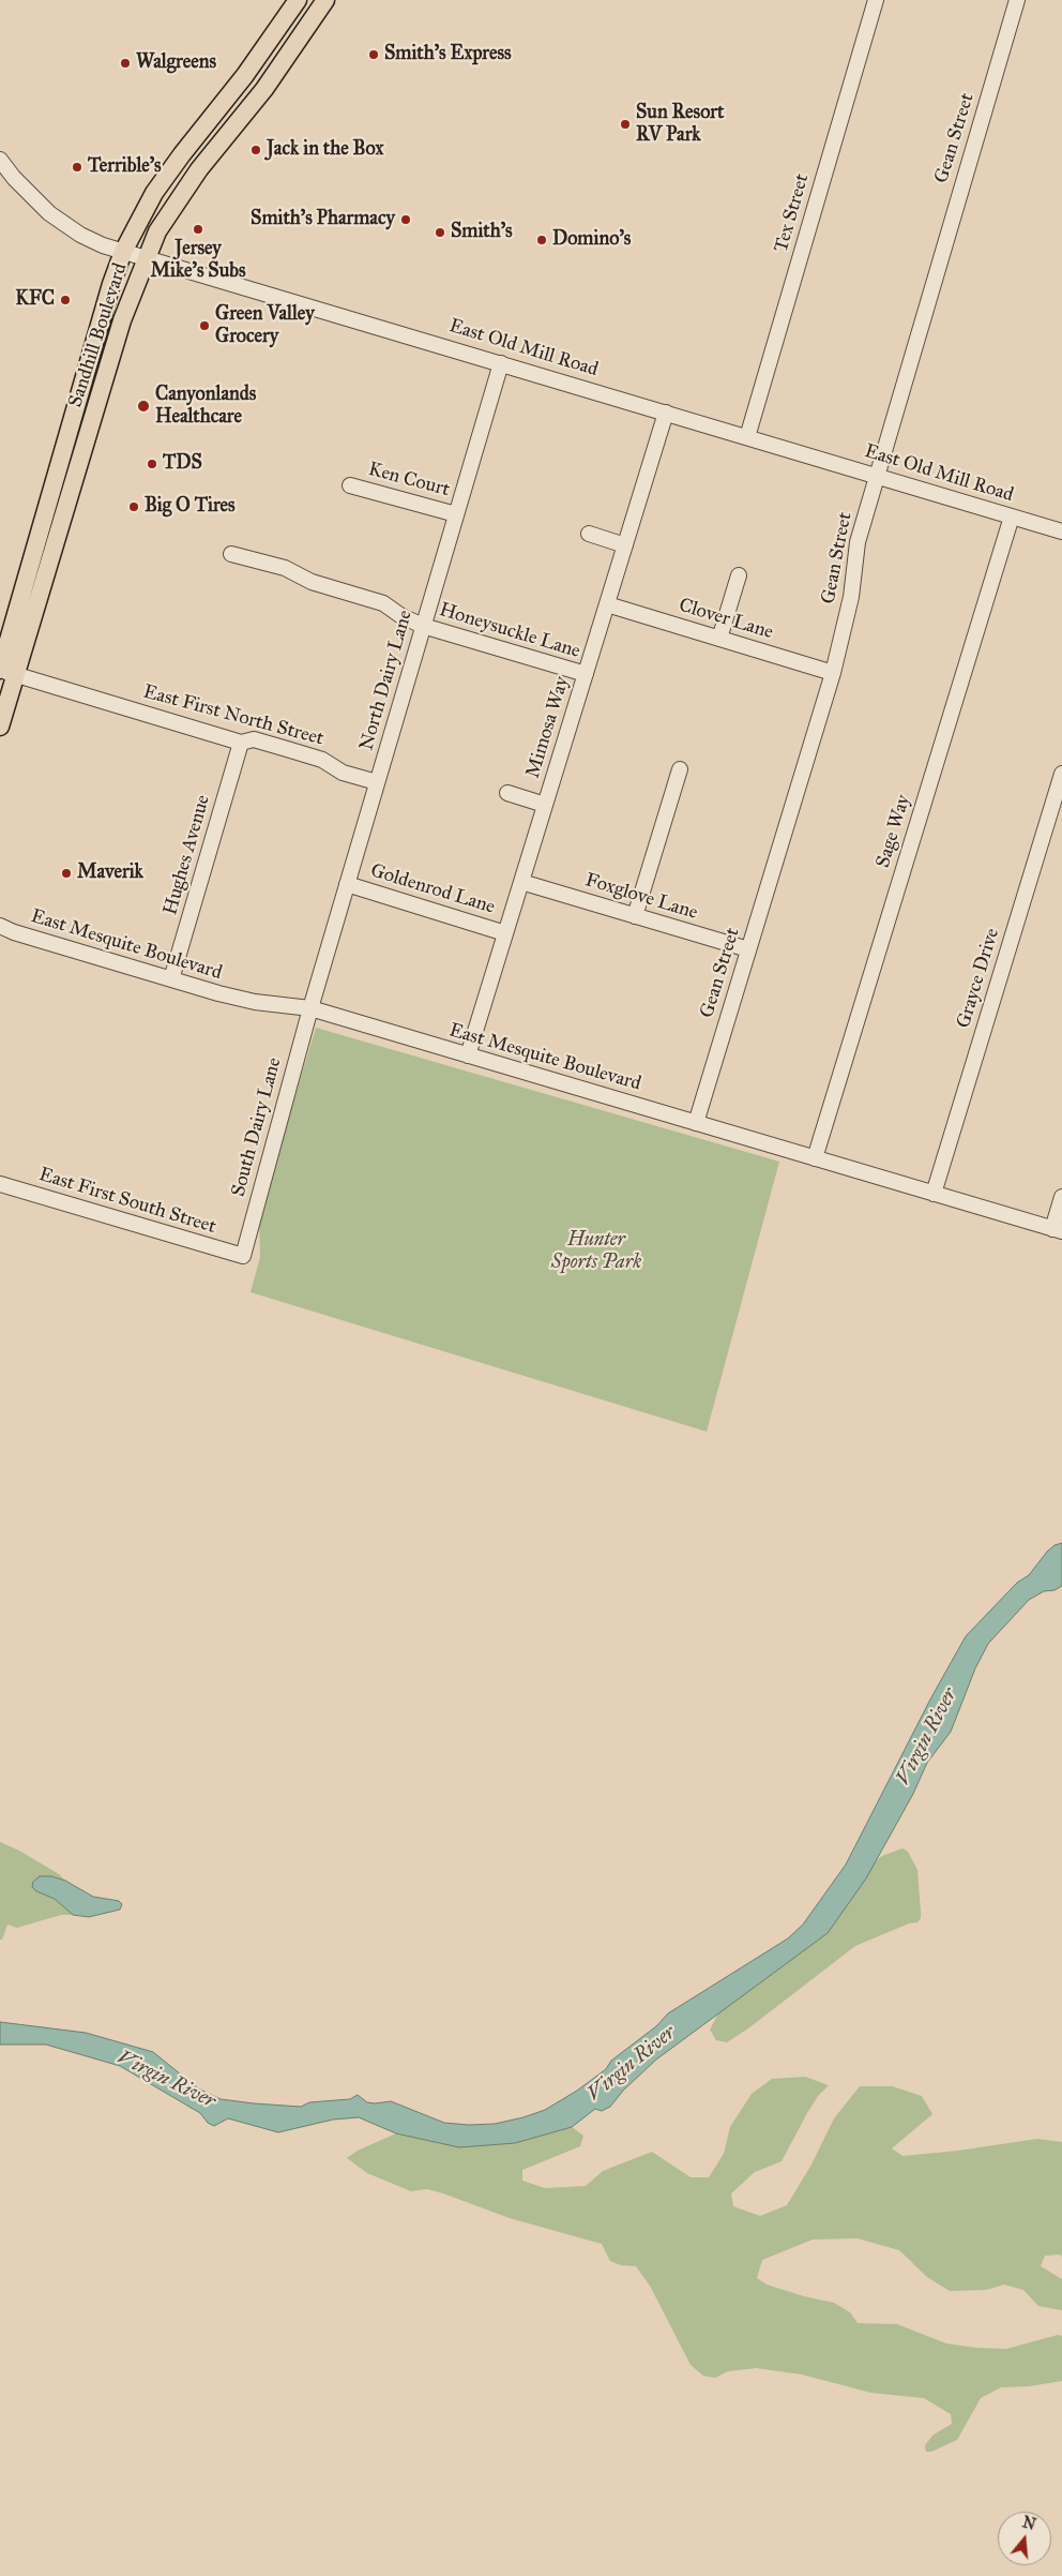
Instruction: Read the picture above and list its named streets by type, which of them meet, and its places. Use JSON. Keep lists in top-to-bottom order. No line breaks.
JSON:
{"streets":{"main road":["Sandhill Boulevard"],"street":["Gean Street","Tex Street","East Old Mill Road","Ken Court","Clover Lane","Honeysuckle Lane","North Dairy Lane","East First North Street","Mimosa Way","Sage Way","Hughes Avenue","Goldenrod Lane","Foxglove Lane","East Mesquite Boulevard","Grayce Drive","South Dairy Lane","East First South Street"]},"crossings":[["Gean Street","East Old Mill Road"],["Gean Street","Clover Lane"],["Gean Street","Foxglove Lane"],["Gean Street","East Mesquite Boulevard"],["Tex Street","East Old Mill Road"],["Sandhill Boulevard","East Old Mill Road"],["Sandhill Boulevard","East First North Street"],["East Old Mill Road","North Dairy Lane"],["East Old Mill Road","Mimosa Way"],["East Old Mill Road","Sage Way"],["Ken Court","North Dairy Lane"],["Clover Lane","Mimosa Way"],["Honeysuckle Lane","North Dairy Lane"],["Honeysuckle Lane","Mimosa Way"],["North Dairy Lane","East First North Street"],["North Dairy Lane","Goldenrod Lane"],["North Dairy Lane","East Mesquite Boulevard"],["North Dairy Lane","South Dairy Lane"],["East First North Street","Hughes Avenue"],["Mimosa Way","Goldenrod Lane"],["Mimosa Way","Foxglove Lane"],["Mimosa Way","East Mesquite Boulevard"],["Sage Way","East Mesquite Boulevard"],["Hughes Avenue","East Mesquite Boulevard"],["East Mesquite Boulevard","Grayce Drive"],["East Mesquite Boulevard","South Dairy Lane"],["South Dairy Lane","East First South Street"]],"water":["Virgin River"],"parks":["Hunter Sports Park"],"places":["Smith's Express","Walgreens","Sun Resort RV Park","Jack in the Box","Terrible's","Smith's Pharmacy","Jersey Mike's Subs","Smith's","Domino's","KFC","Green Valley Grocery","Canyonlands Healthcare","TDS","Big O Tires","Maverik"],"north":"top"}
